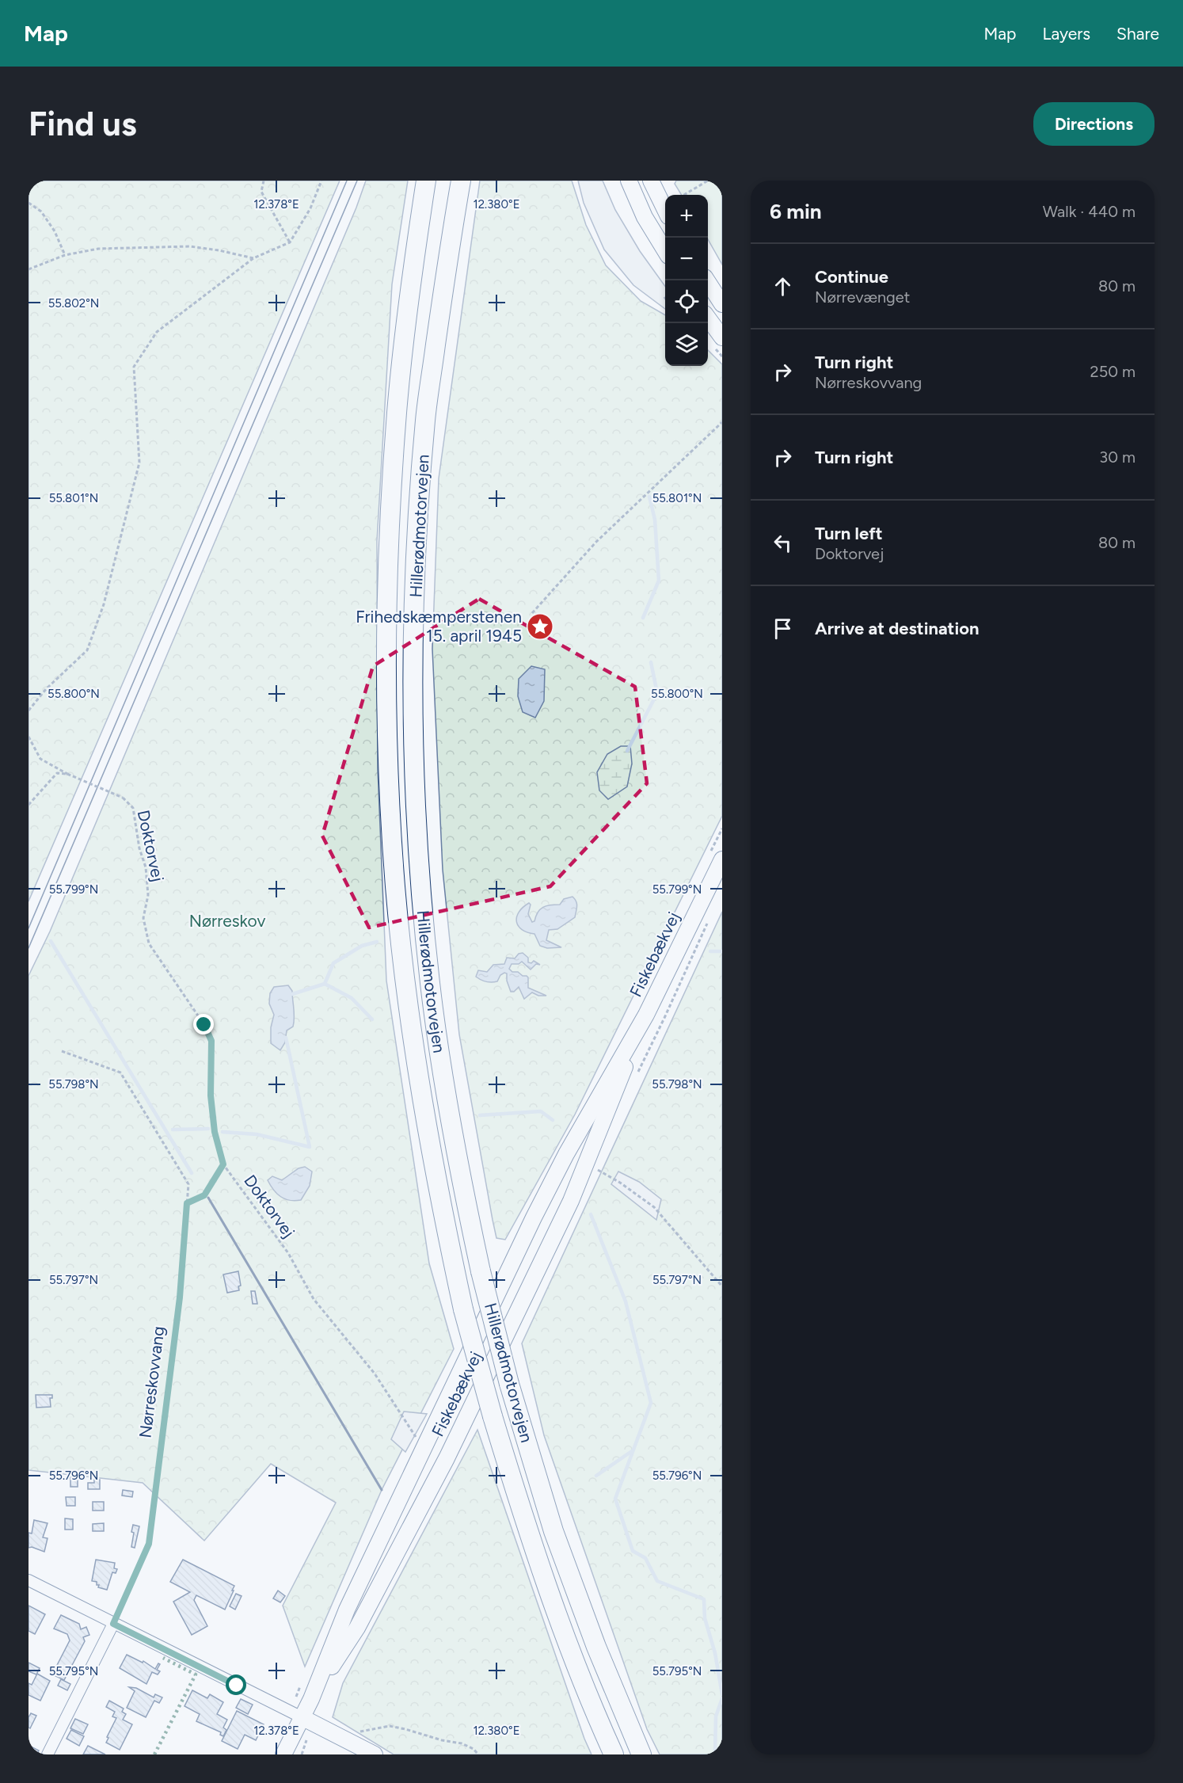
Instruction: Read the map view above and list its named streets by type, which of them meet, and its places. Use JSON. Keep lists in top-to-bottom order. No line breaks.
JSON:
{"streets":{"highway":["Hillerødmotorvejen"],"street":["Fiskebækvej"],"path":["Doktorvej","Nørreskovvang"]},"crossings":[["Doktorvej","Fiskebækvej"]],"parks":["Nørreskov"],"places":{"place":["Frihedskæmperstenen 15. april 1945"]},"page":{"header":"Map","nav":["Map","Layers","Share"],"buttons":"Directions","title":"Find us","heading":["6 min","Walk · 440 m"],"map_buttons":["+","−"],"list":[["Continue","Nørrevænget","80 m"],["Turn right","Nørreskovvang","250 m"],["Turn right","30 m"],["Turn left","Doktorvej","80 m"],"Arrive at destination"]},"coordinates":["12.378°E","12.380°E","55.802°N","55.801°N","55.800°N","55.799°N","55.798°N","55.797°N","55.796°N","55.795°N"]}
